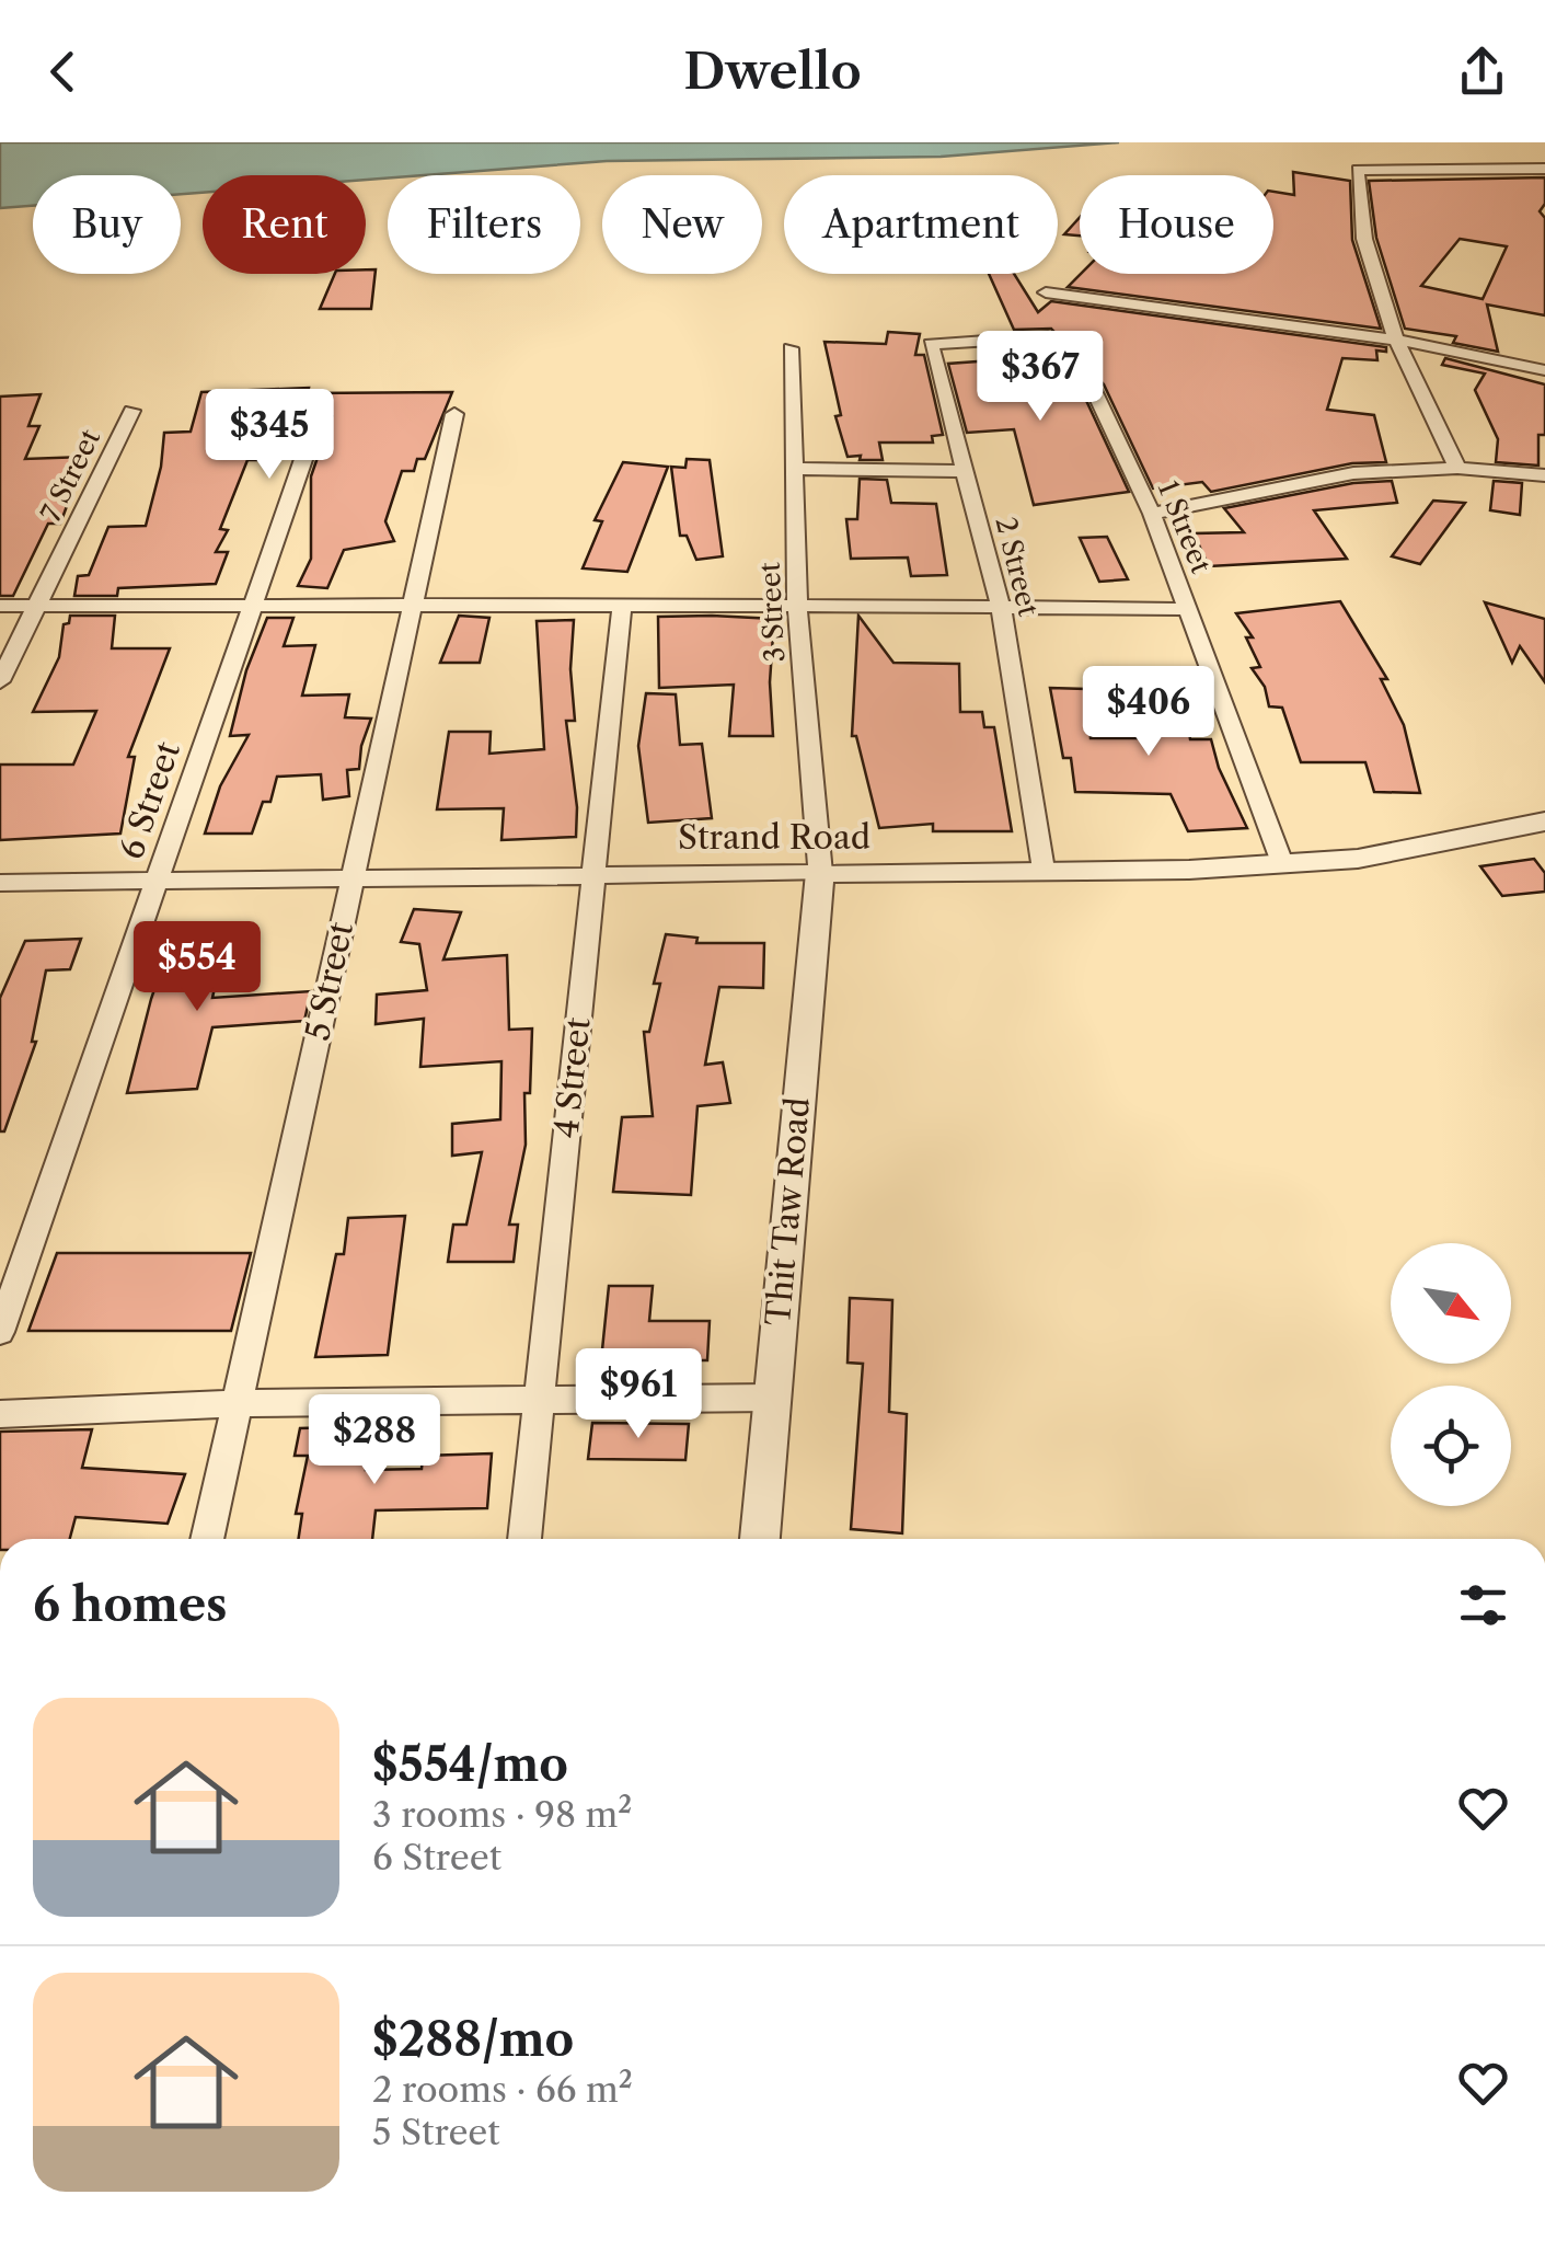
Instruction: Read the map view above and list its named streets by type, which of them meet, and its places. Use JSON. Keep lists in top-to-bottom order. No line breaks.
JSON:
{"streets":{"street":["7 Street","1 Street","2 Street","3 Street","6 Street","Strand Road","5 Street","4 Street","Thit Taw Road"]},"crossings":[["1 Street","2 Street"],["1 Street","Strand Road"],["2 Street","Strand Road"],["3 Street","Strand Road"],["3 Street","Thit Taw Road"],["6 Street","Strand Road"],["Strand Road","5 Street"],["Strand Road","4 Street"],["Strand Road","Thit Taw Road"]],"north":"bottom right","page":{"header":"Dwello","chip":["Buy","Rent","Filters","New","Apartment","House"],"price":["$367","$345","$406","$554","$961","$288"],"heading":"6 homes","list":[{"name":"$554/mo","note":"3 rooms · 98 m² · 6 Street"},{"name":"$288/mo","note":"2 rooms · 66 m² · 5 Street"}]}}
